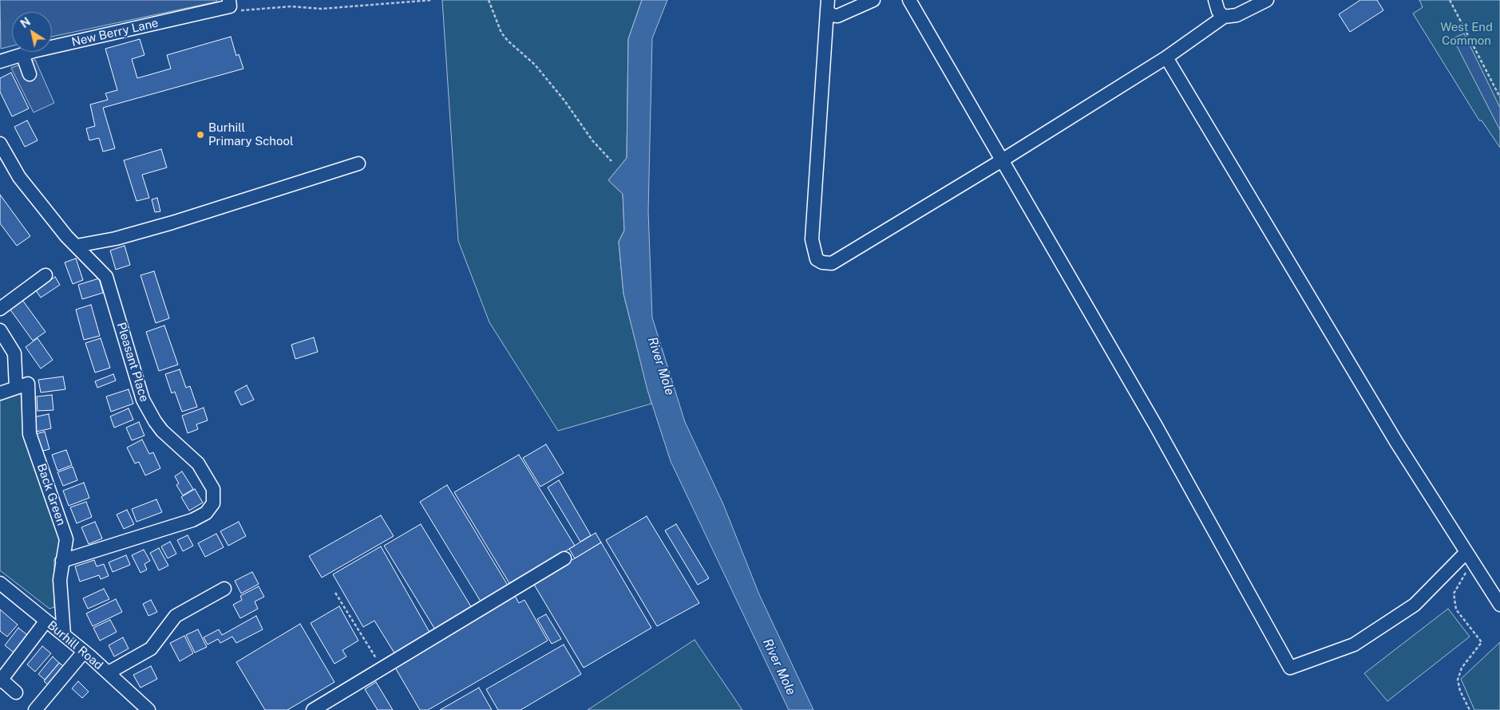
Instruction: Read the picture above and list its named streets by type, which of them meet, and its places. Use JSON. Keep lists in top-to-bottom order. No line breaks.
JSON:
{"streets":{"street":["New Berry Lane","Pleasant Place","Back Green","Burhill Road"]},"crossings":[["Pleasant Place","Back Green"],["Back Green","Burhill Road"]],"water":["River Mole"],"parks":["West End Common"],"places":["Burhill Primary School"],"north":"top left"}
